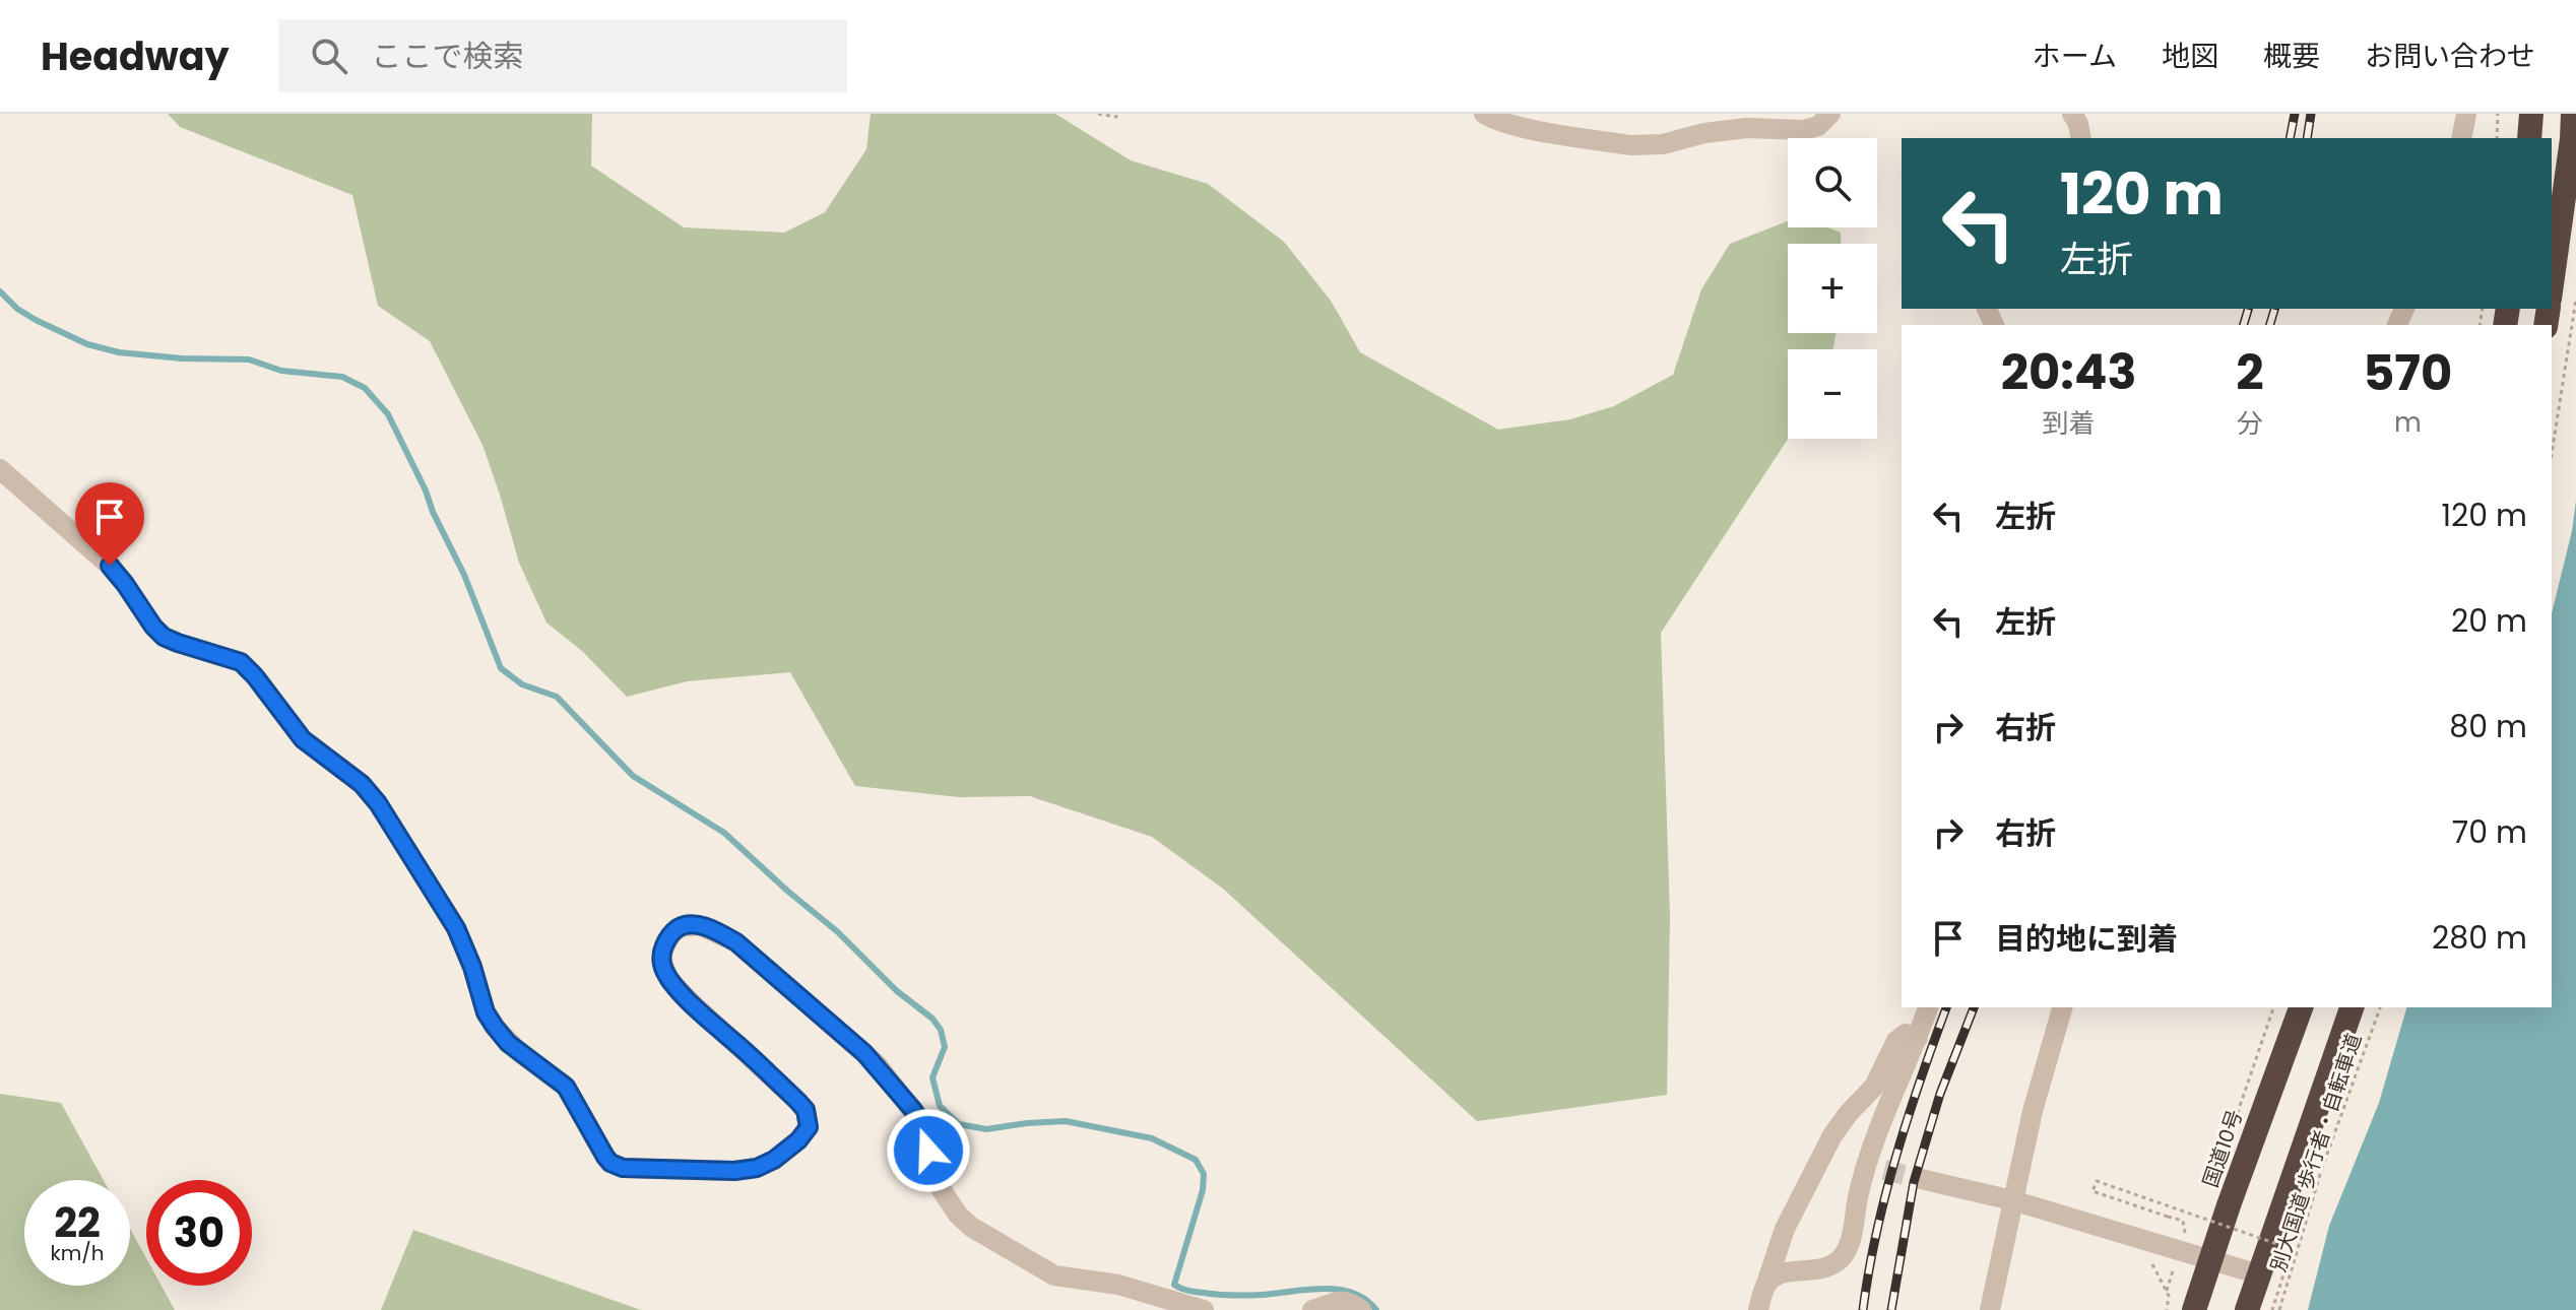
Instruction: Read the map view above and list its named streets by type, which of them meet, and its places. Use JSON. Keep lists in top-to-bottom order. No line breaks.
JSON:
{"streets":{"highway":["国道10号"],"path":["別大国道 歩行者・自転車道"]},"page":{"header":"Headway","search":"ここで検索","nav":["ホーム","地図","概要","お問い合わせ"],"map_buttons":["+","−"],"turn":["120 m","左折"],"eta":["20:43","到着","2","分","570","m"],"list":[{"name":"左折","value":"120 m"},{"name":"左折","value":"20 m"},{"name":"右折","value":"80 m"},{"name":"右折","value":"70 m"},{"name":"目的地に到着","value":"280 m"}],"speed":"22 km/h","limit":"30"}}
